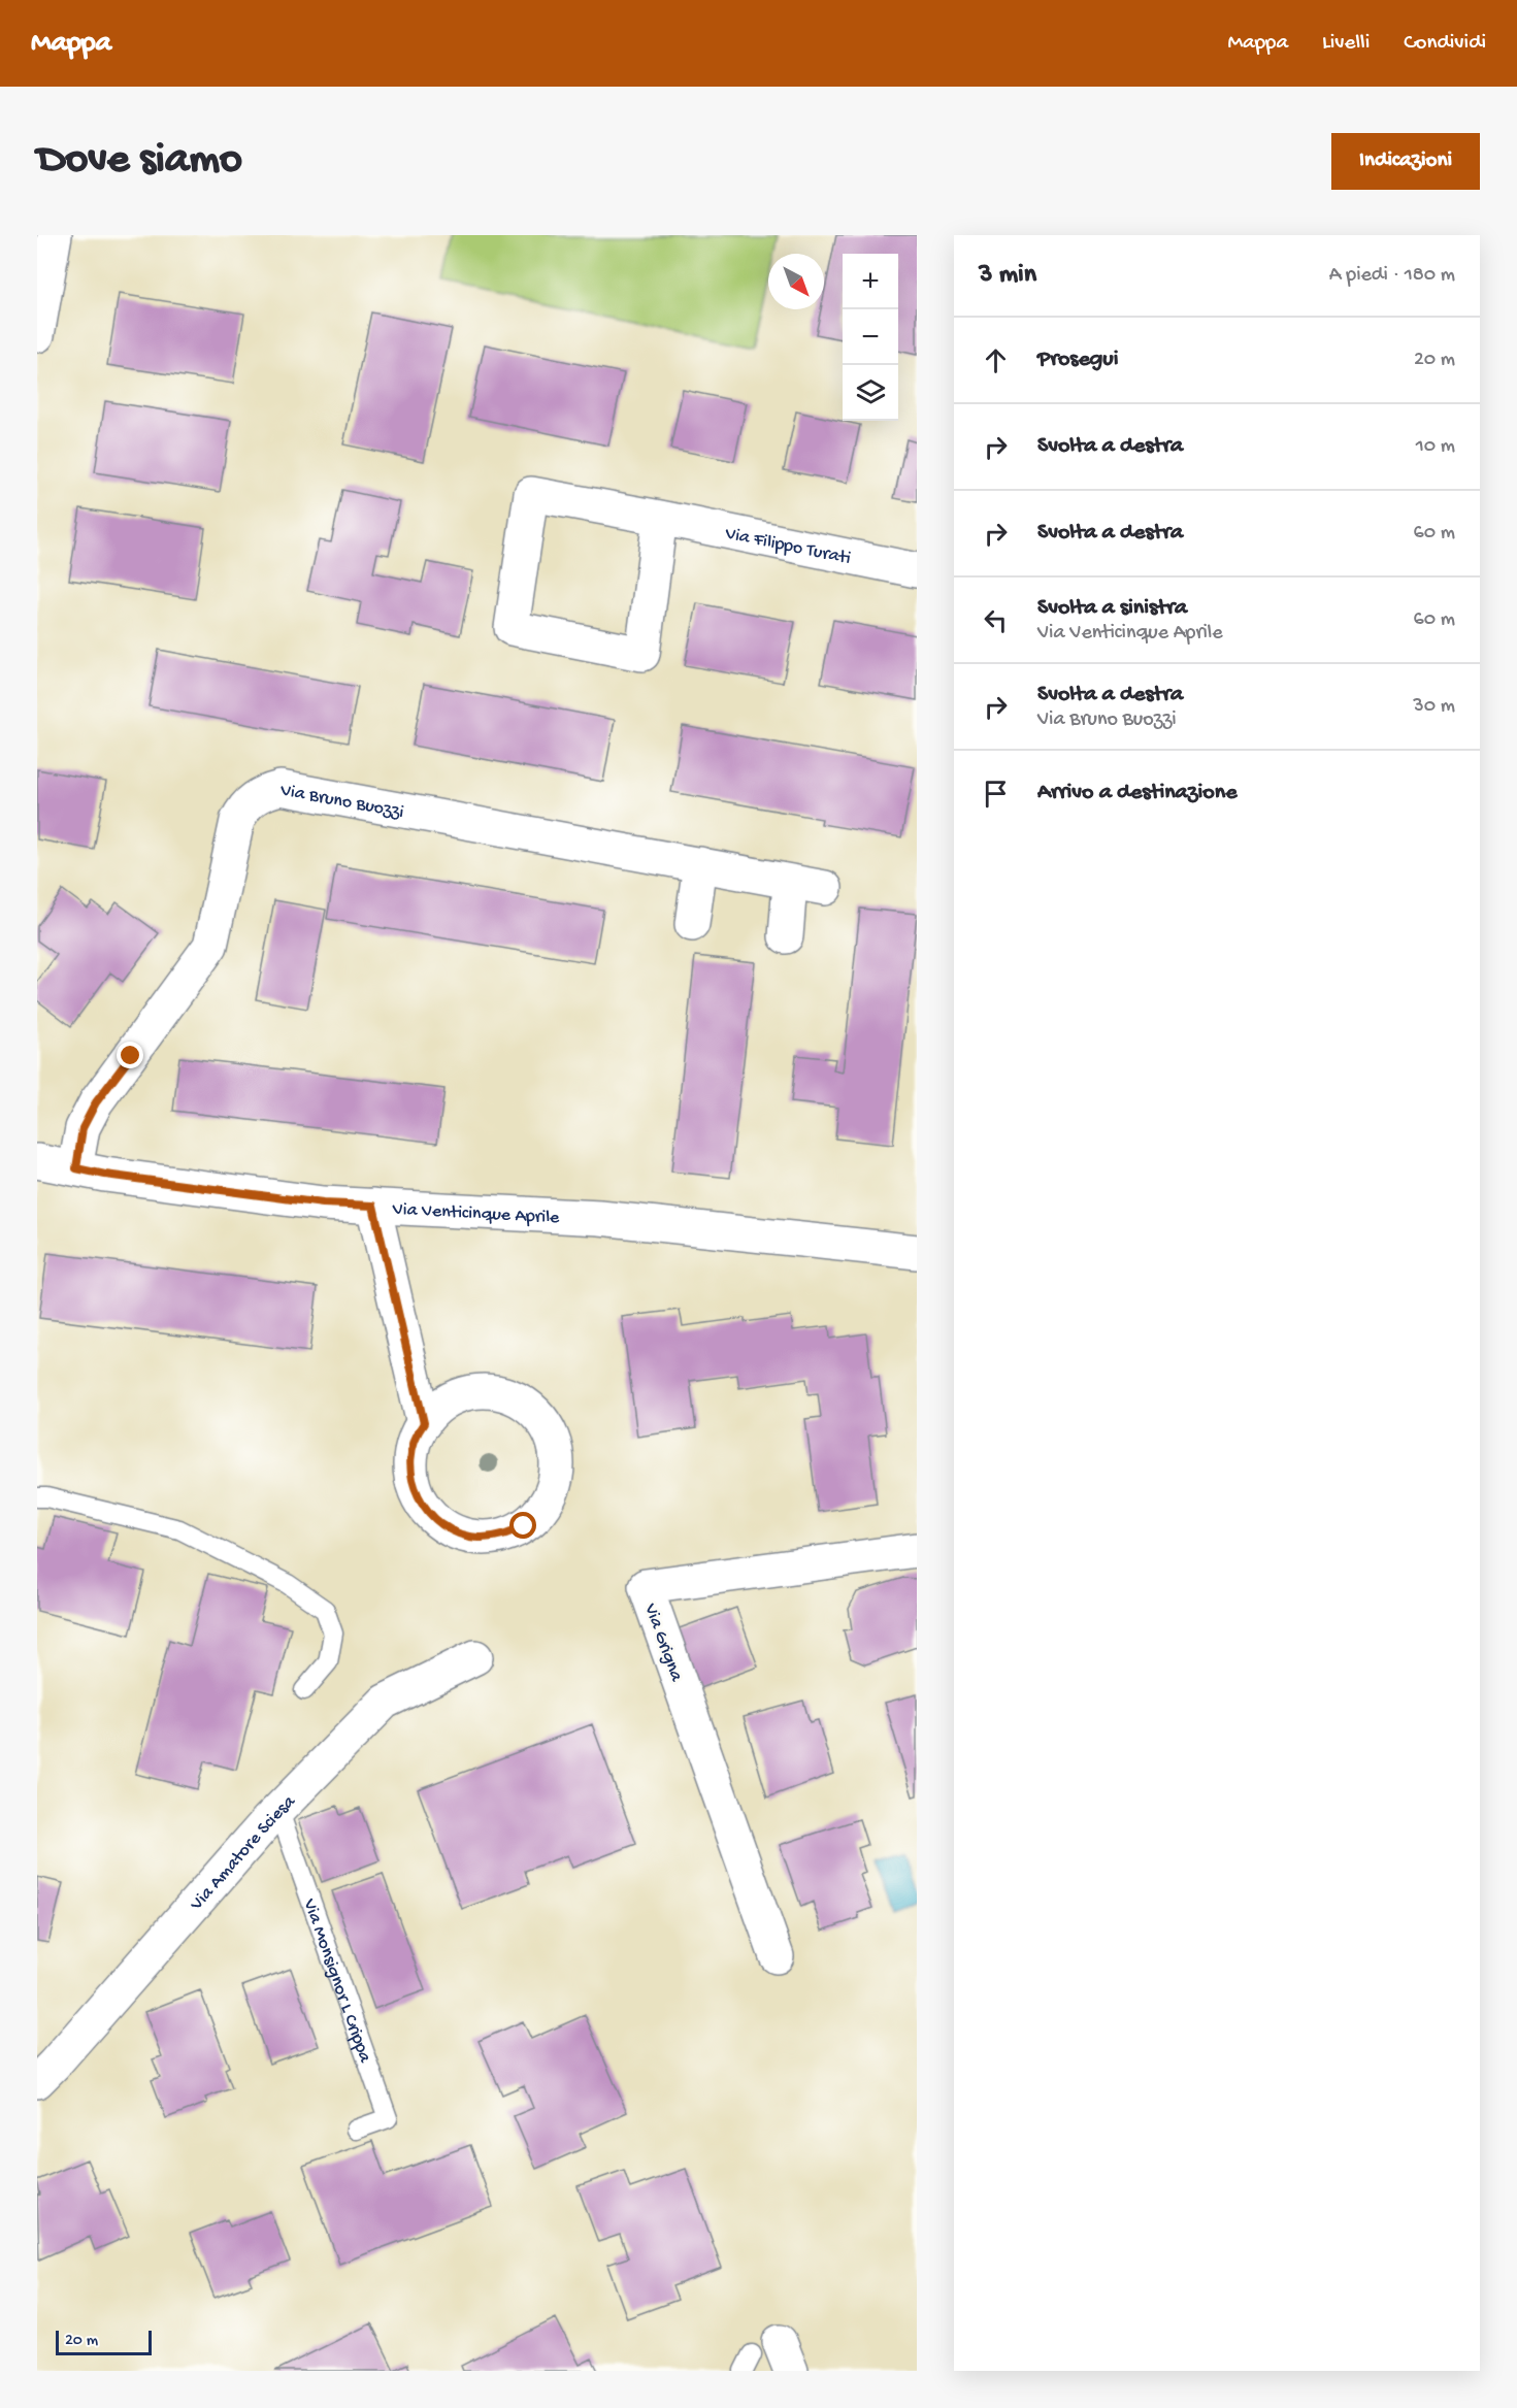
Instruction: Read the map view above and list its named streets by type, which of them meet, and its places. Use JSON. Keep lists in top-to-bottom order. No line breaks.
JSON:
{"streets":{"street":["Via Filippo Turati","Via Bruno Buozzi","Via Venticinque Aprile","Via Grigna","Via Amatore Sciesa"],"lane":["Via Monsignor L Crippa"]},"crossings":[["Via Bruno Buozzi","Via Venticinque Aprile"],["Via Amatore Sciesa","Via Monsignor L Crippa"]],"scale_bar":"20 m","north":"bottom right","page":{"header":"Mappa","nav":["Mappa","Livelli","Condividi"],"buttons":"Indicazioni","title":"Dove siamo","heading":["3 min","A piedi · 180 m"],"map_buttons":["+","−"],"list":[["Prosegui","20 m"],["Svolta a destra","10 m"],["Svolta a destra","60 m"],["Svolta a sinistra","Via Venticinque Aprile","60 m"],["Svolta a destra","Via Bruno Buozzi","30 m"],"Arrivo a destinazione"],"scale":"20 m"}}
